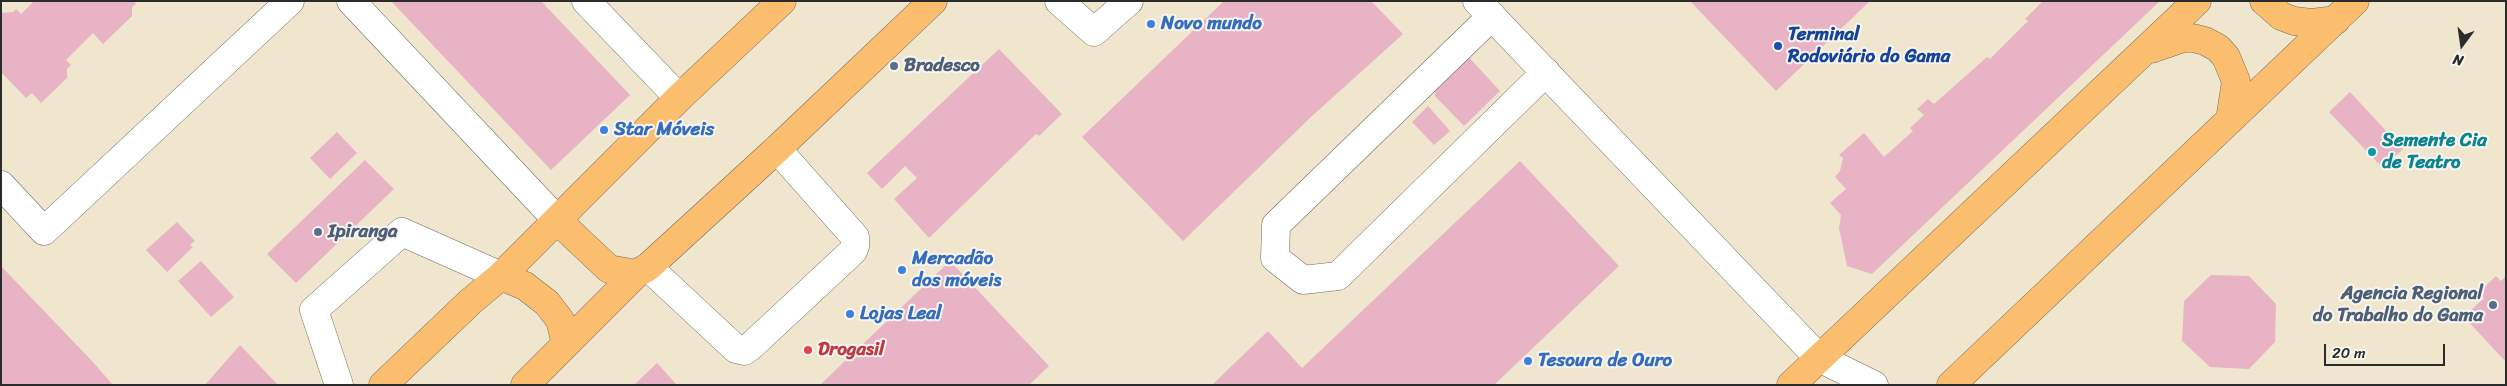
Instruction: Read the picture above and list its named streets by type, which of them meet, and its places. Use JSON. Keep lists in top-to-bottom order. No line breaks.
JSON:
{"places":["Novo mundo","Terminal Rodoviário do Gama","Bradesco","Star Móveis","Semente Cia de Teatro","Ipiranga","Mercadão dos móveis","Agencia Regional do Trabalho do Gama","Lojas Leal","Drogasil","Tesoura de Ouro"],"scale_bar":"20 m","north":"bottom"}
